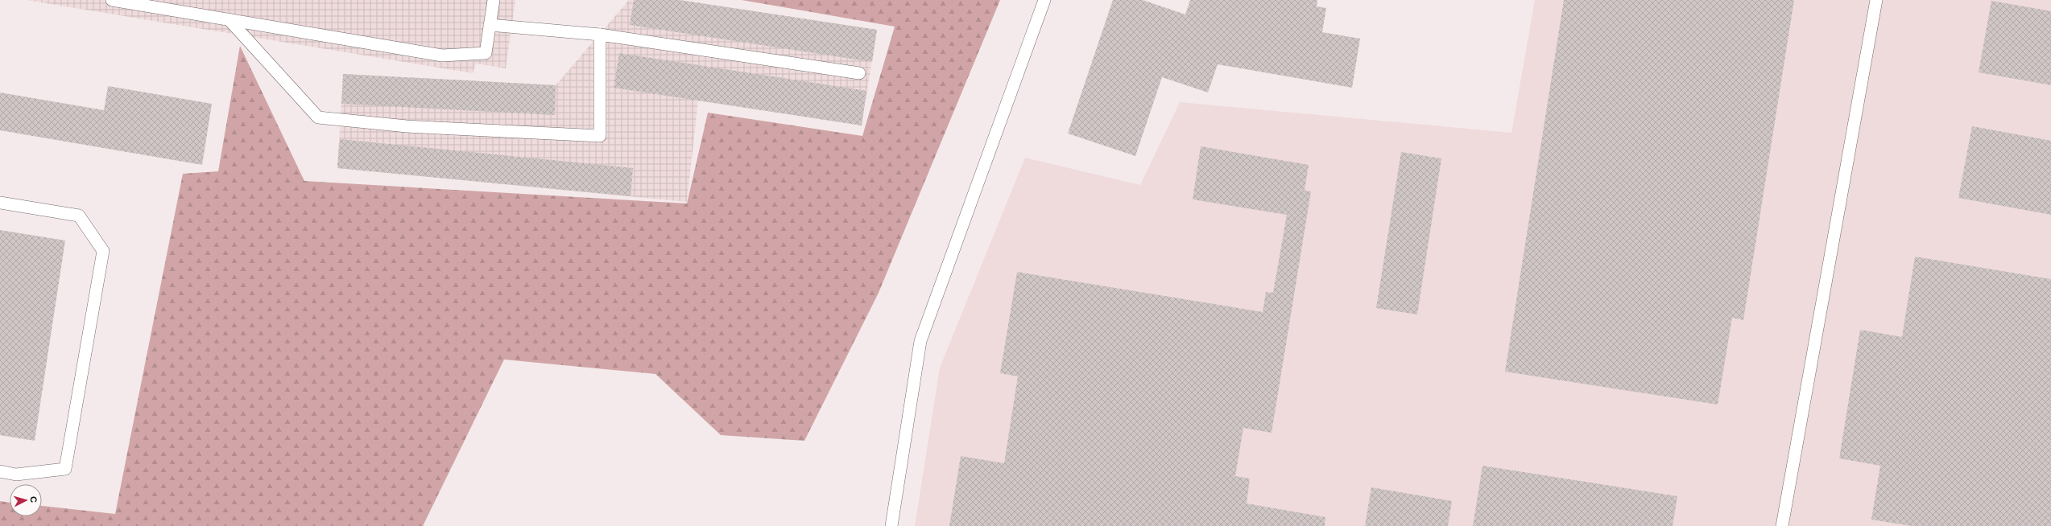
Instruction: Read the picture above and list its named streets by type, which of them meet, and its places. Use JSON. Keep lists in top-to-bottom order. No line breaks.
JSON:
{"north":"right"}
